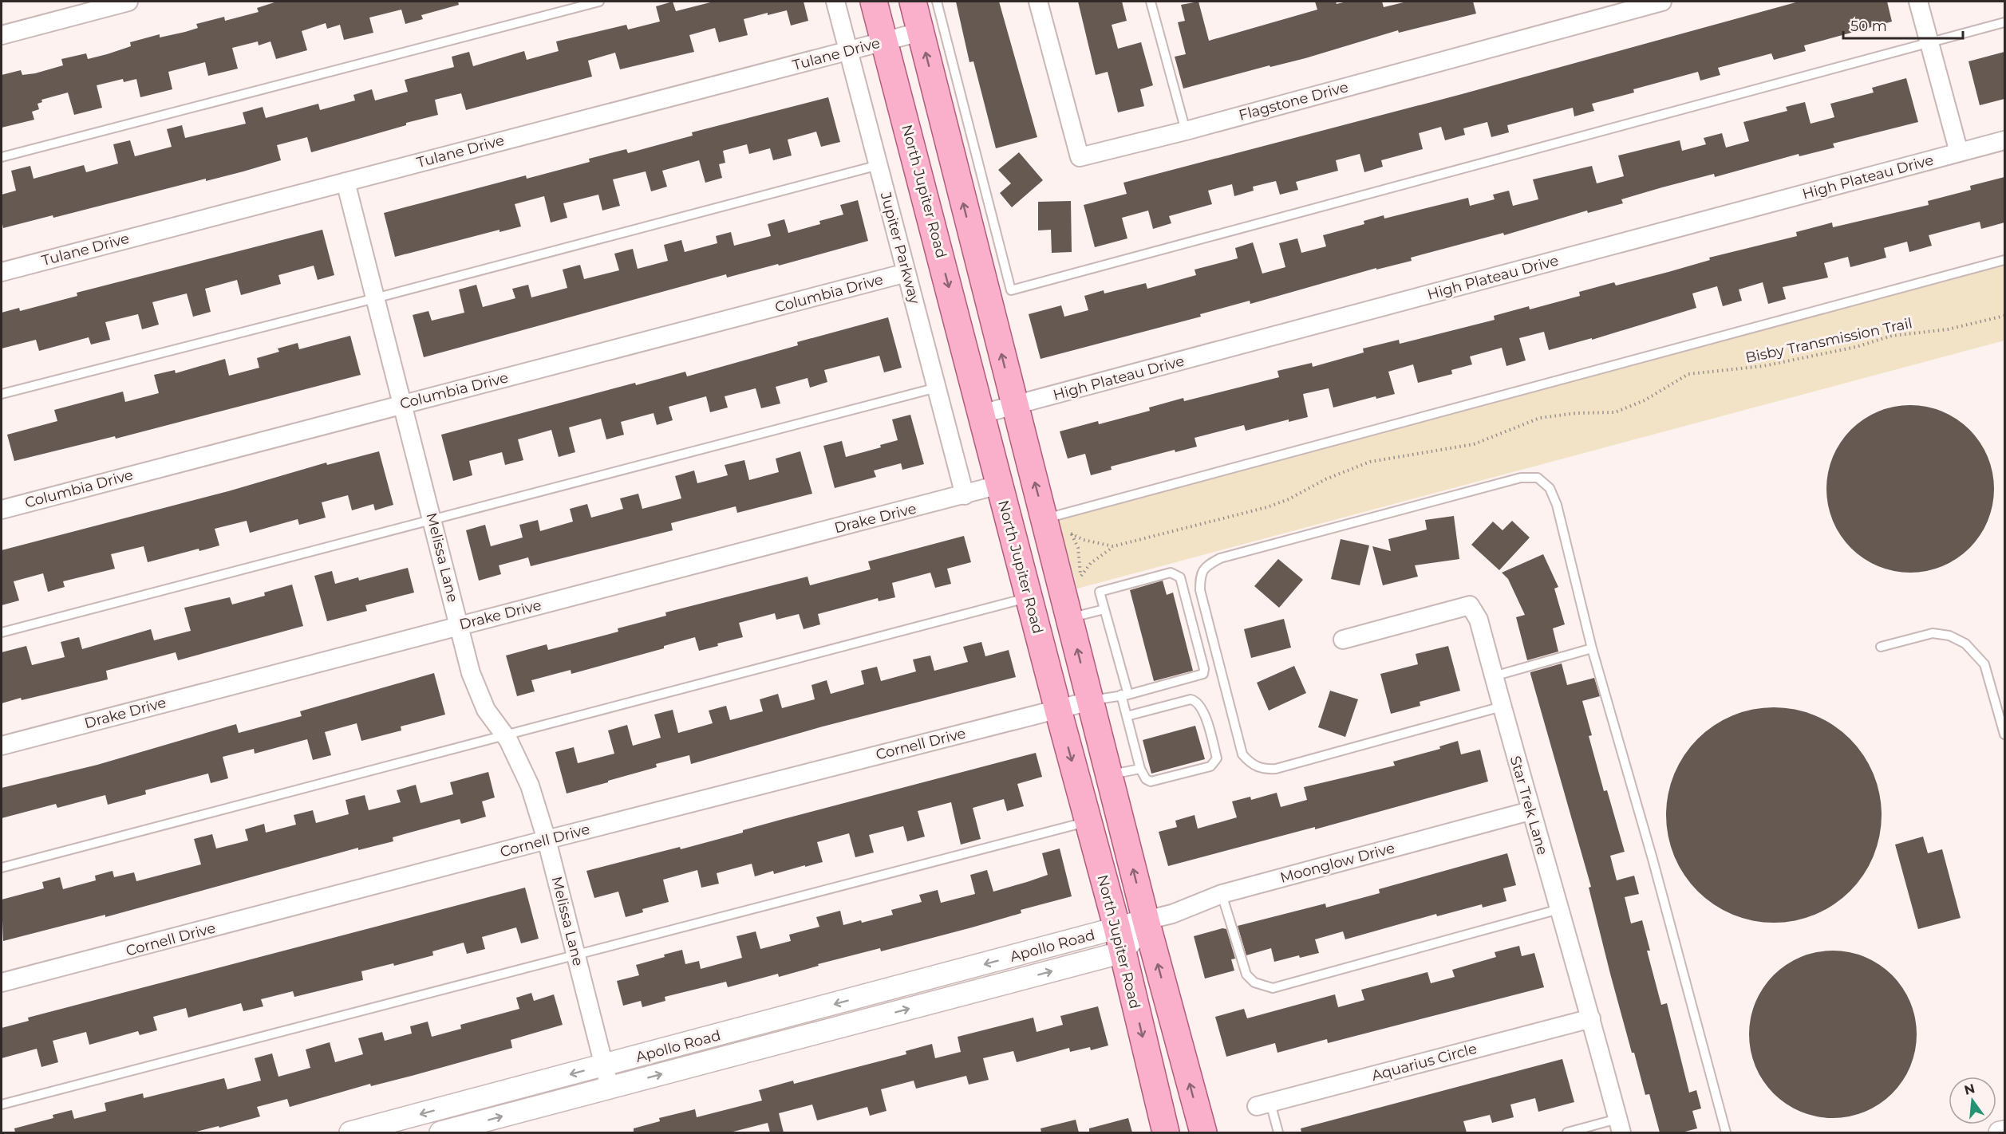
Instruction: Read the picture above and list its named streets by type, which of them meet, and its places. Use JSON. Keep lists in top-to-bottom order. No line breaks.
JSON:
{"streets":{"main road":["North Jupiter Road"],"street":["Tulane Drive","Flagstone Drive","High Plateau Drive","Jupiter Parkway","Columbia Drive","Drake Drive","Melissa Lane","Cornell Drive","Star Trek Lane","Moonglow Drive","Apollo Road","Aquarius Circle"],"path":["Bisby Transmission Trail"]},"crossings":[["Tulane Drive","North Jupiter Road"],["Tulane Drive","Jupiter Parkway"],["Tulane Drive","Melissa Lane"],["High Plateau Drive","North Jupiter Road"],["North Jupiter Road","Drake Drive"],["North Jupiter Road","Cornell Drive"],["North Jupiter Road","Apollo Road"],["Jupiter Parkway","Columbia Drive"],["Jupiter Parkway","Drake Drive"],["Columbia Drive","Melissa Lane"],["Drake Drive","Melissa Lane"],["Melissa Lane","Cornell Drive"],["Melissa Lane","Apollo Road"],["Star Trek Lane","Moonglow Drive"],["Star Trek Lane","Aquarius Circle"]],"scale_bar":"50 m","north":"top"}
